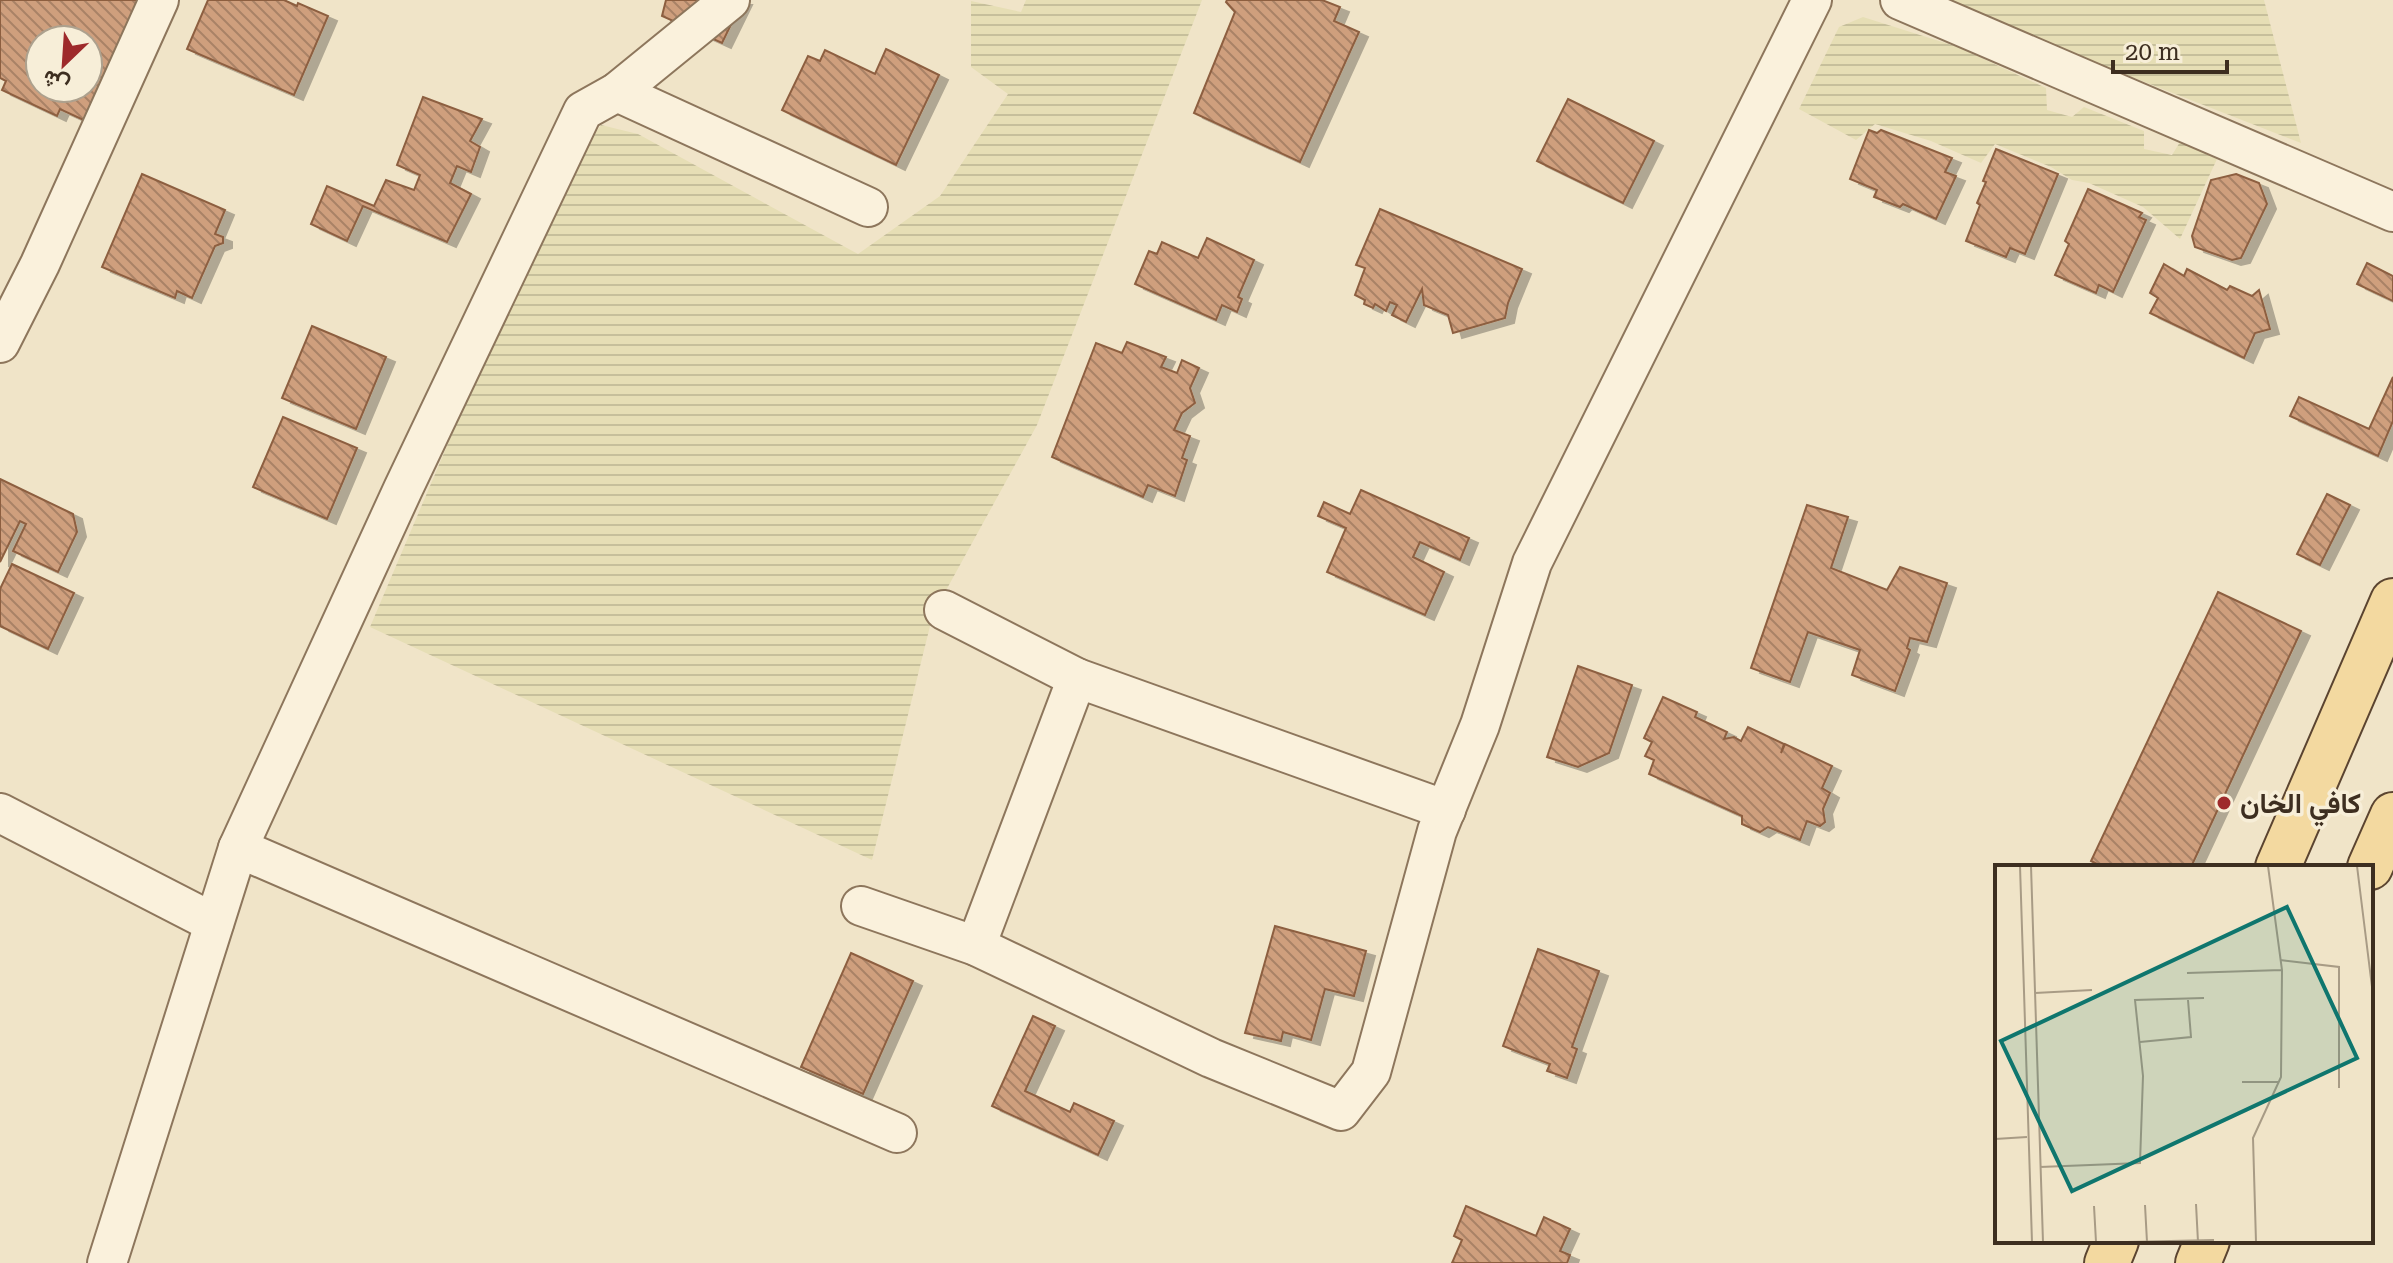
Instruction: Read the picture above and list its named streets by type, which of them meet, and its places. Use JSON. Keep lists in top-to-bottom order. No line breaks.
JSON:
{"places":["كافي الخان"],"scale_bar":"20 m","north":"bottom left"}
